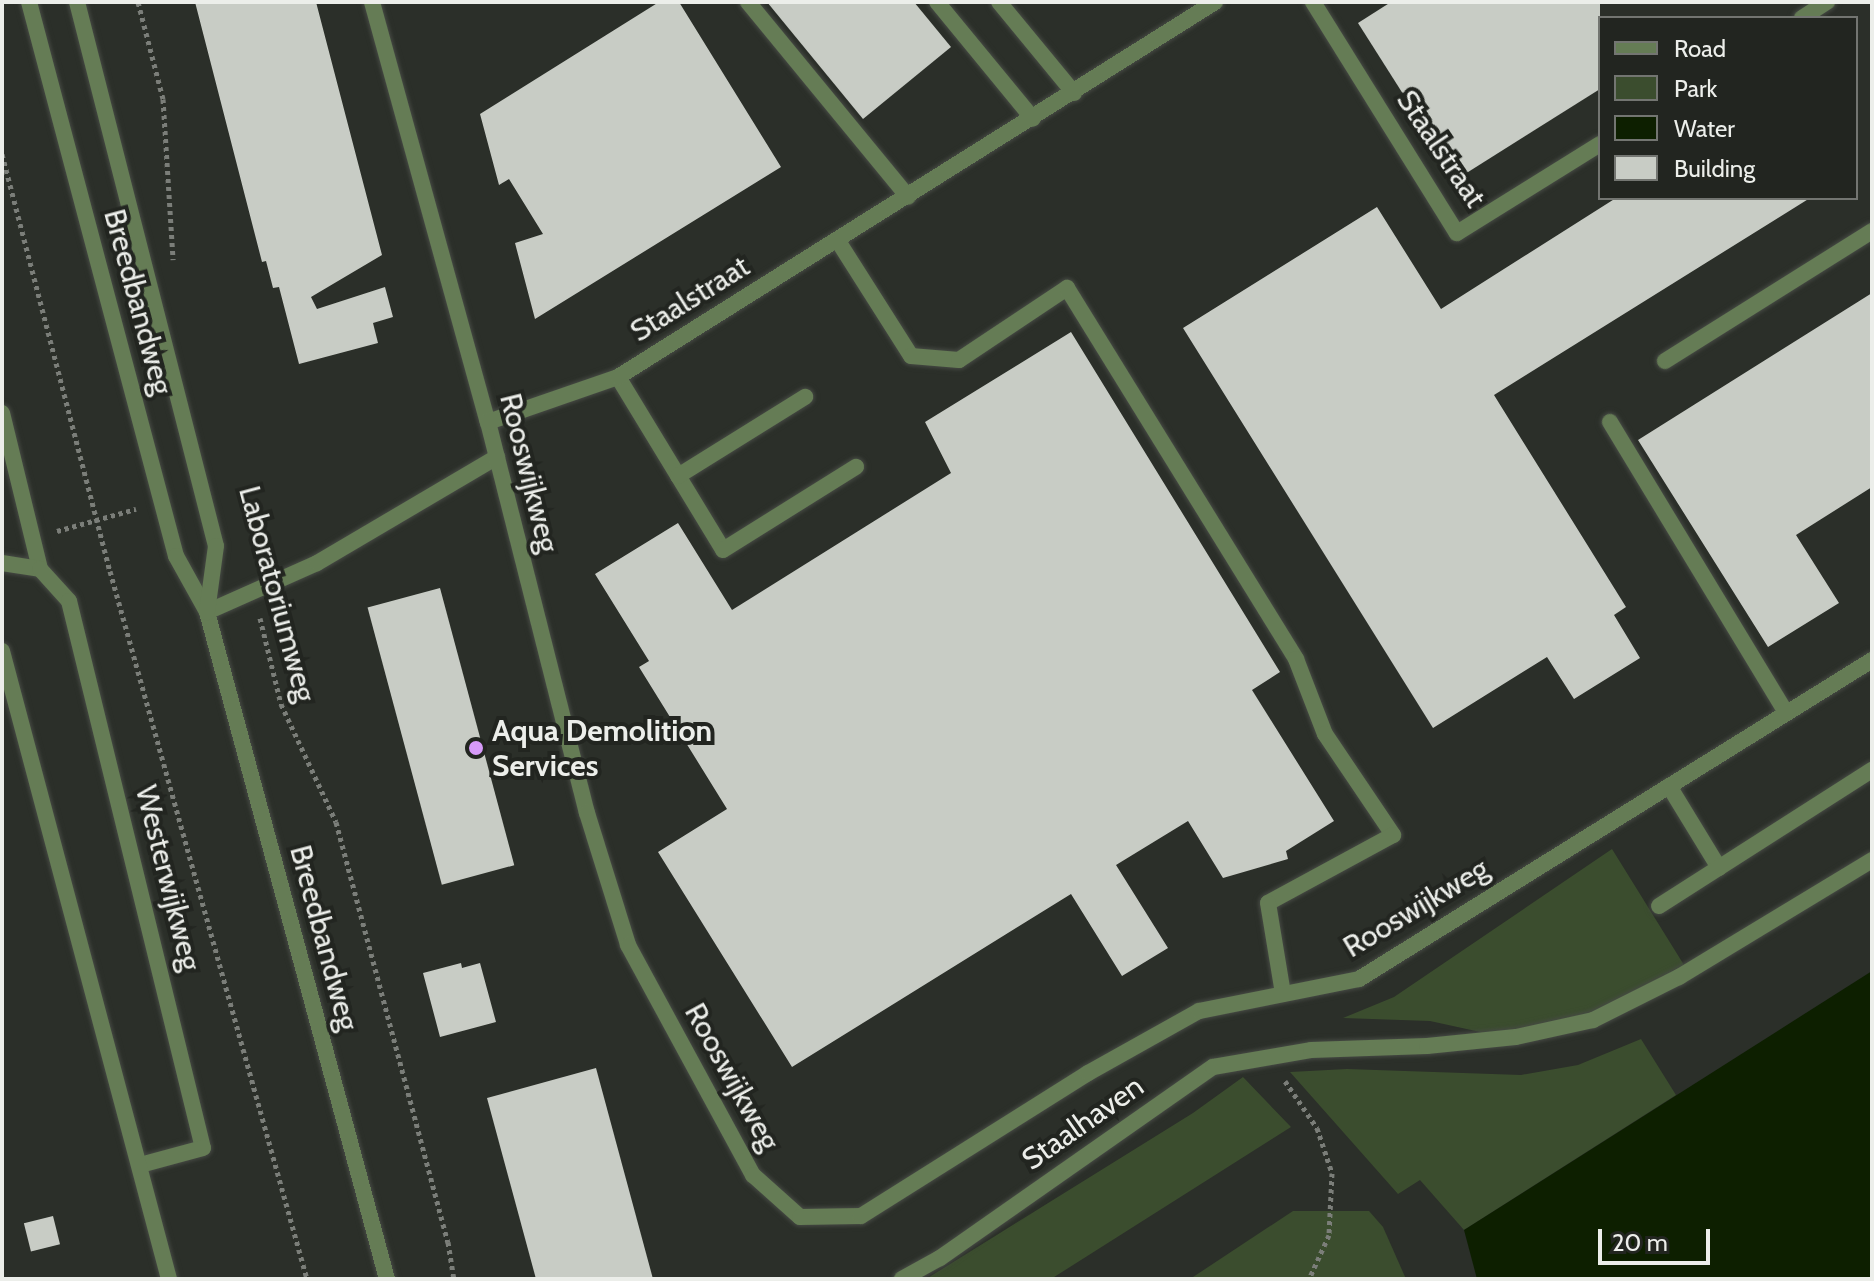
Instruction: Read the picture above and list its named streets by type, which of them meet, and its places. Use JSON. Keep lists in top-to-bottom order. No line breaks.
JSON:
{"streets":{"street":["Staalstraat","Breedbandweg","Rooswijkweg","Westerwijkweg","Staalhaven"],"path":["Laboratoriumweg"]},"crossings":[["Staalstraat","Rooswijkweg"]],"places":["Aqua Demolition Services"],"legend":["Road","Park","Water","Building"],"scale_bar":"20 m"}
